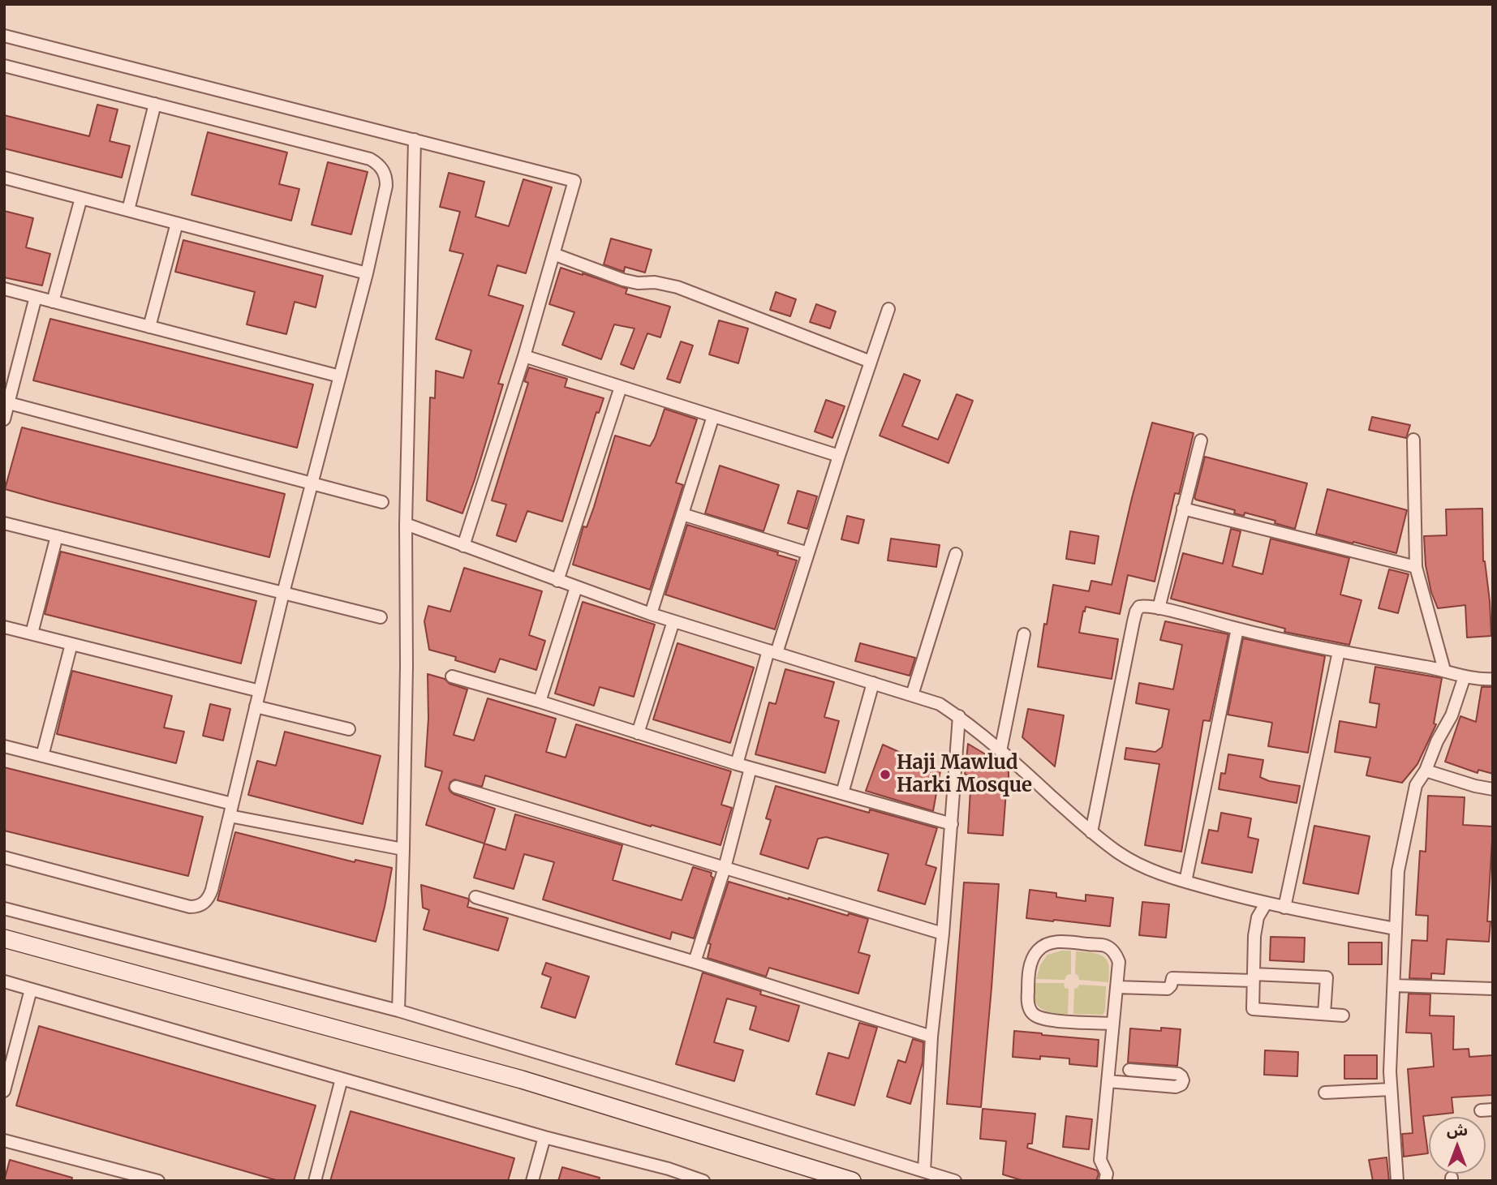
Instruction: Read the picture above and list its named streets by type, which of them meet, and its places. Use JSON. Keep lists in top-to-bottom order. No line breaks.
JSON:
{"places":["Haji Mawlud Harki Mosque"],"north":"top"}
